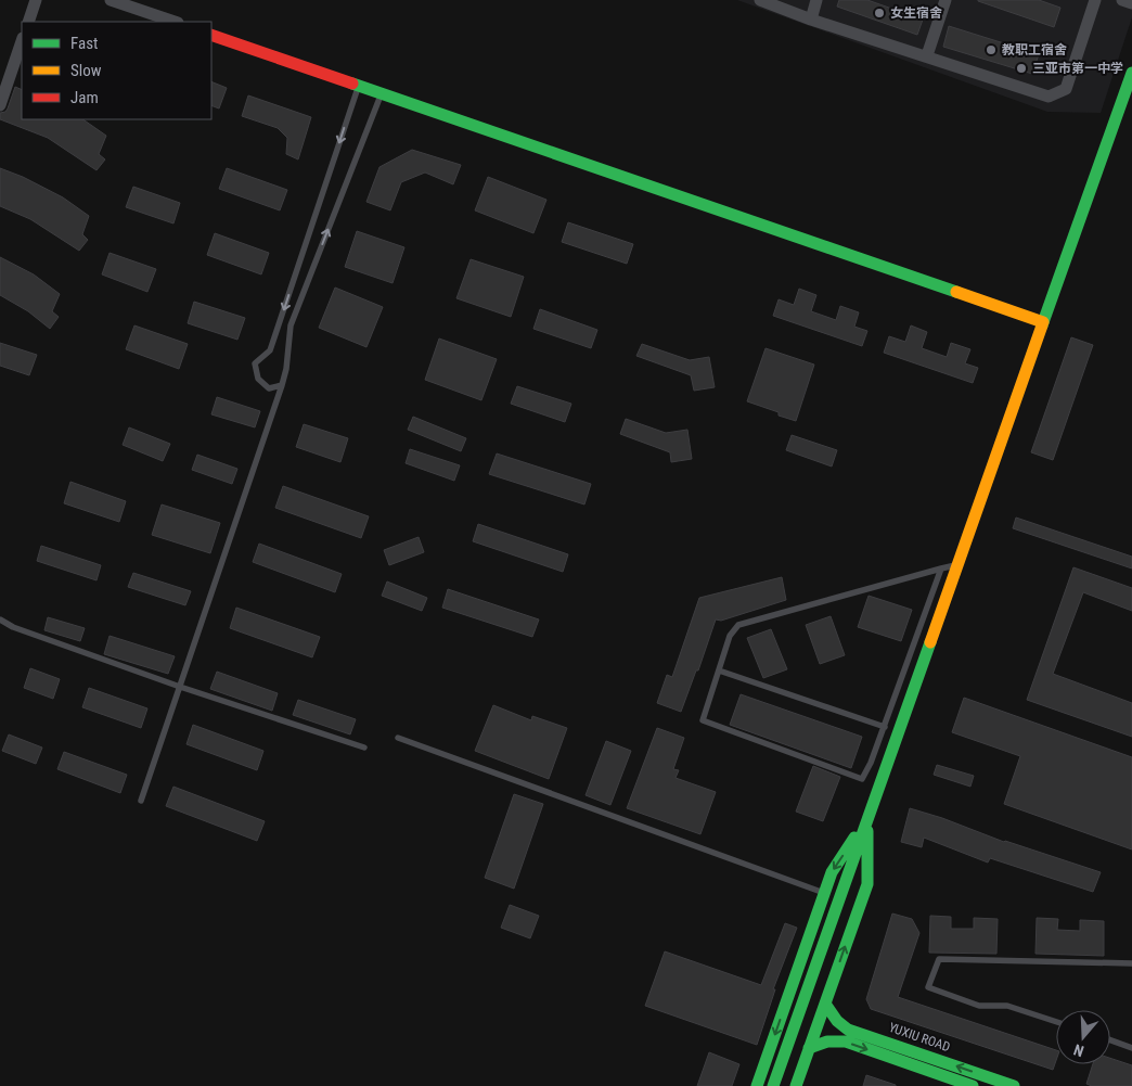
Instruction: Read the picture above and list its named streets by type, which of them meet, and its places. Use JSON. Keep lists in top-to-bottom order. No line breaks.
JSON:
{"streets":{"street":["YUXIU ROAD"]},"places":["女生宿舍","教职工宿舍","三亚市第一中学"],"legend":["Fast","Slow","Jam"],"north":"bottom"}
